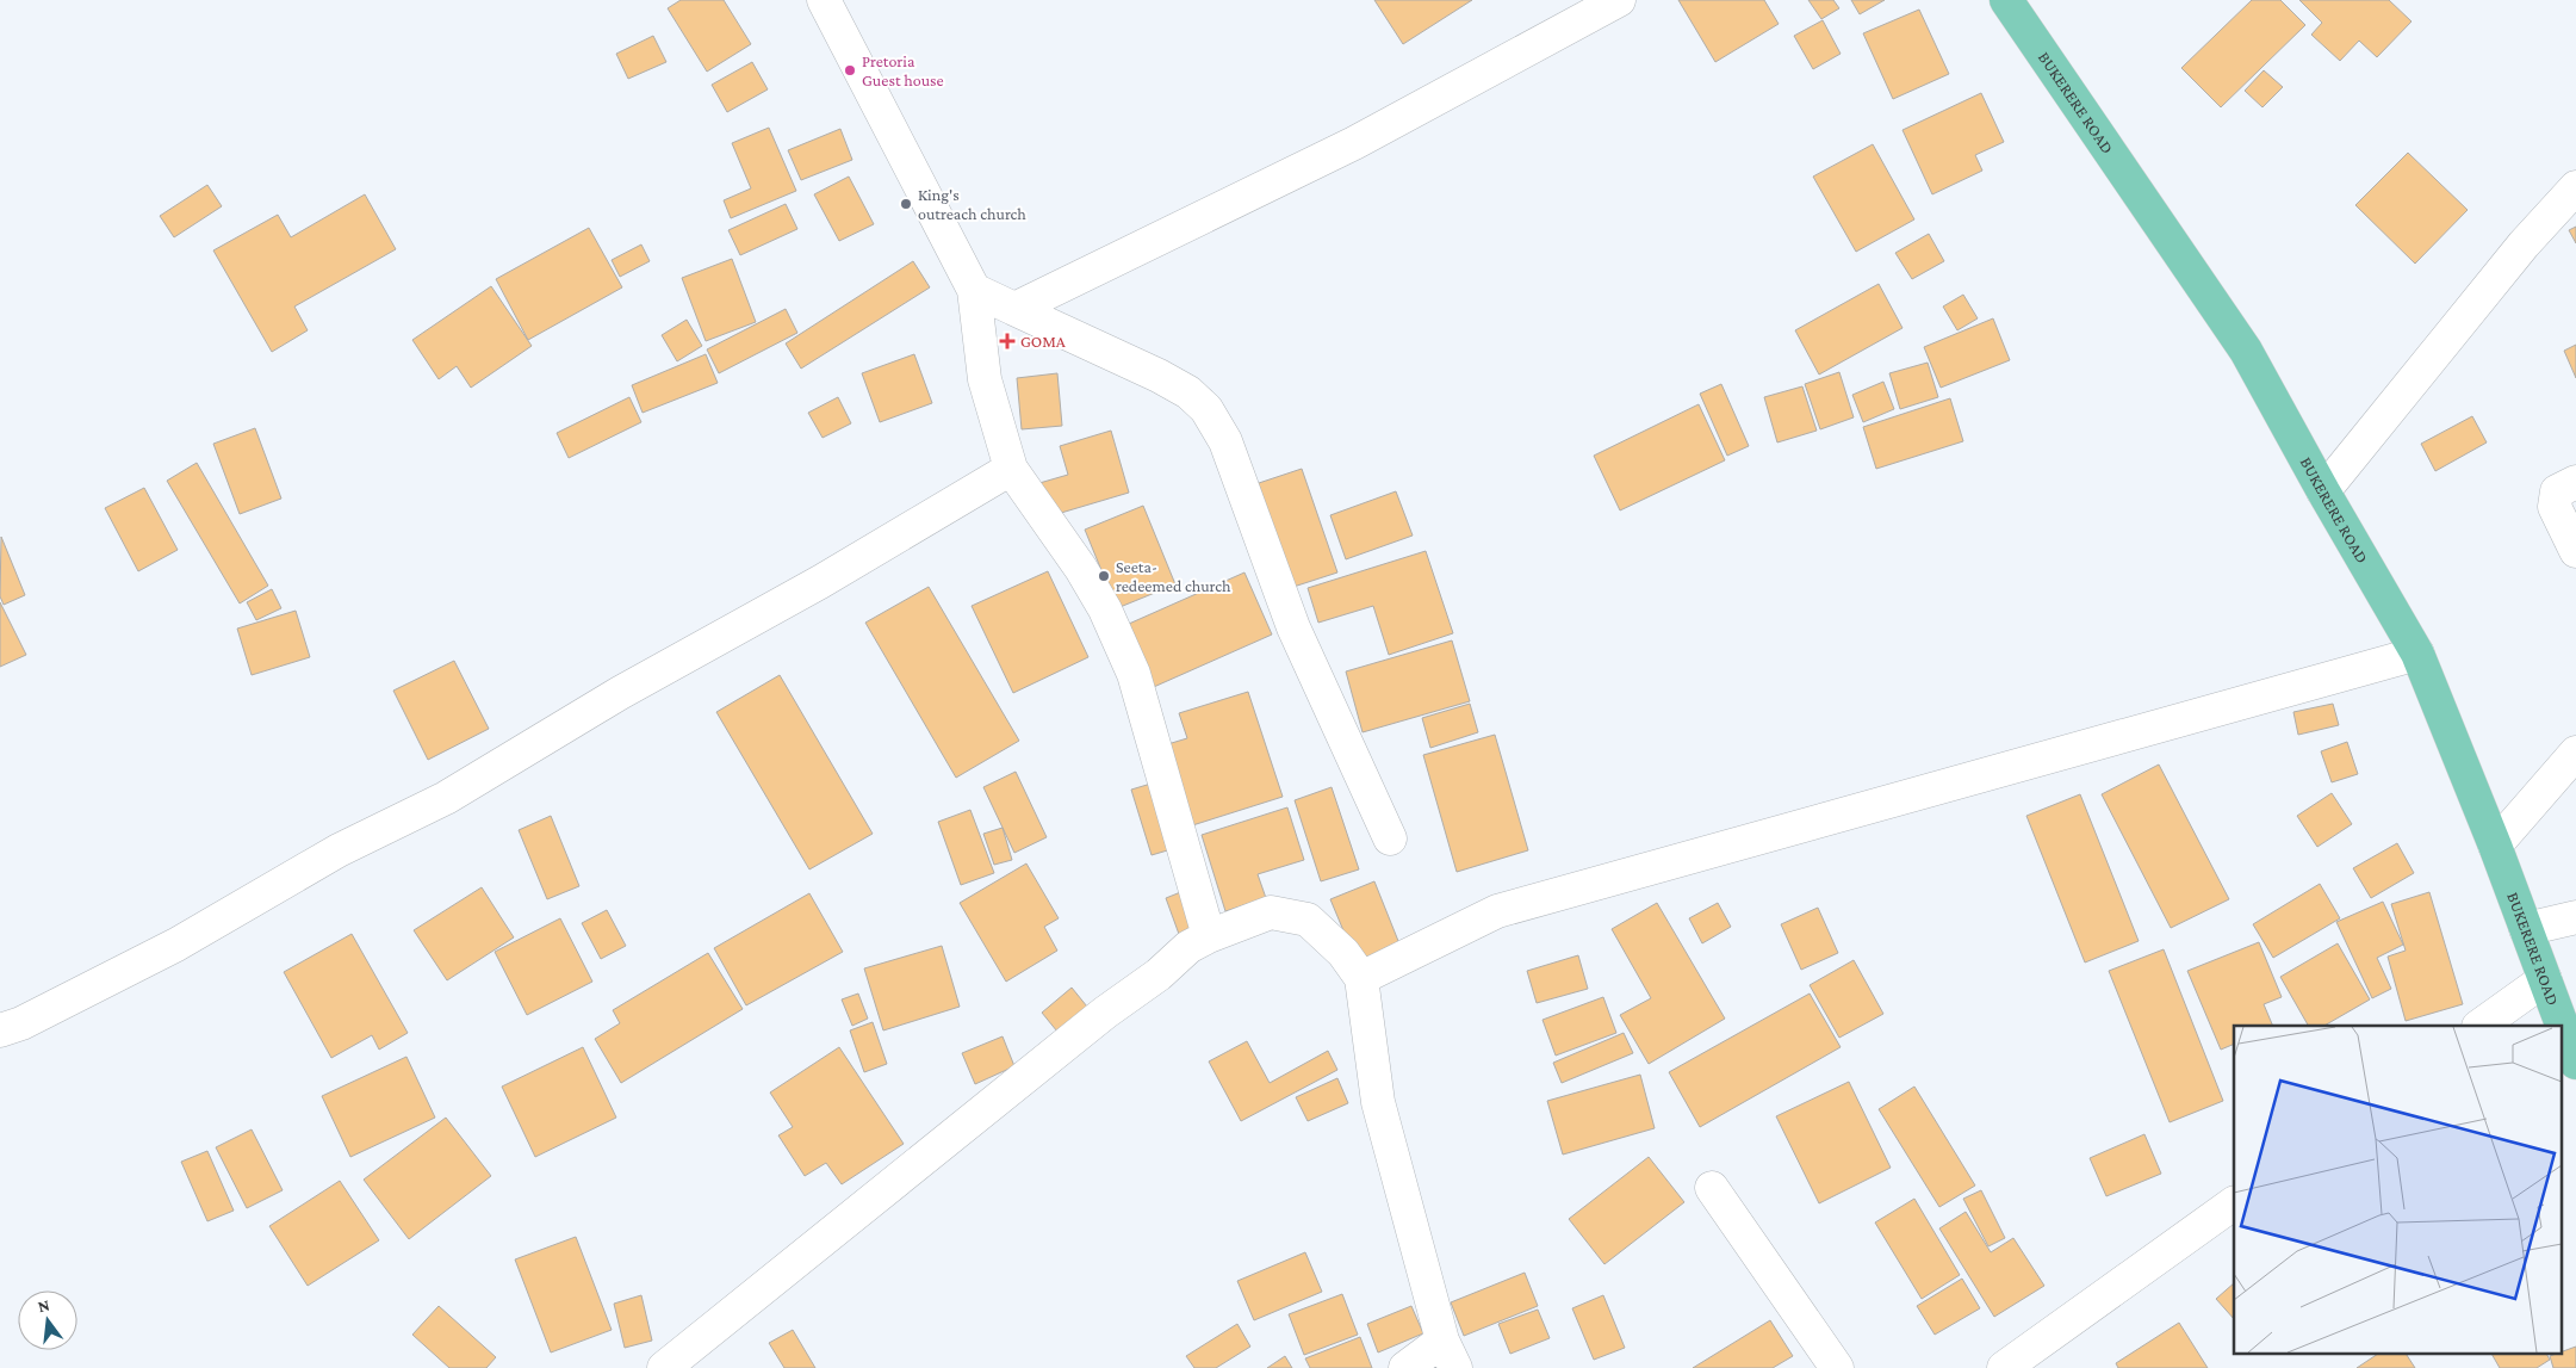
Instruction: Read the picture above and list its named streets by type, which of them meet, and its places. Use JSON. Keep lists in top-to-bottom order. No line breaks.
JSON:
{"streets":{"main road":["BUKERERE ROAD"]},"places":{"other":["Pretoria Guest house","King's outreach church","Seeta- redeemed church"],"health":["GOMA"]},"north":"top"}
